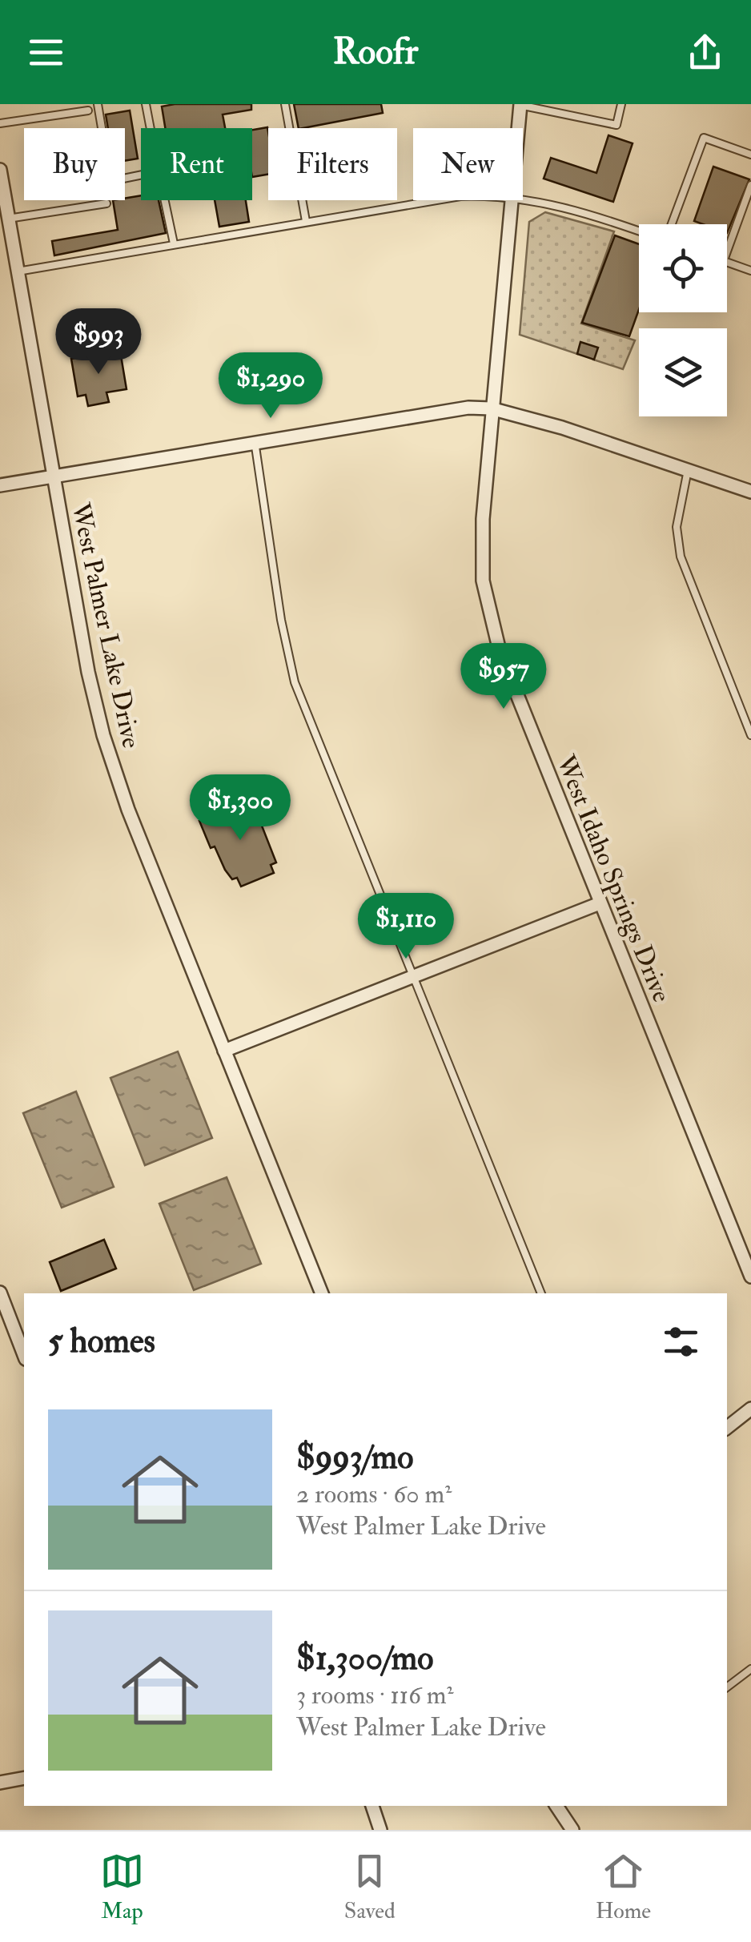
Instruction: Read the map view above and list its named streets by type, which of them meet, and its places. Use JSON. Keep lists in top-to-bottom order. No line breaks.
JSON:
{"streets":{"street":["West Palmer Lake Drive","West Idaho Springs Drive"]},"page":{"header":"Roofr","chip":["Buy","Rent","Filters","New"],"price":["$993","$1,290","$957","$1,300","$1,110"],"heading":"5 homes","list":[{"name":"$993/mo","note":"2 rooms · 60 m² · West Palmer Lake Drive"},{"name":"$1,300/mo","note":"3 rooms · 116 m² · West Palmer Lake Drive"}],"tabs":["Map","Saved","Home"]}}
